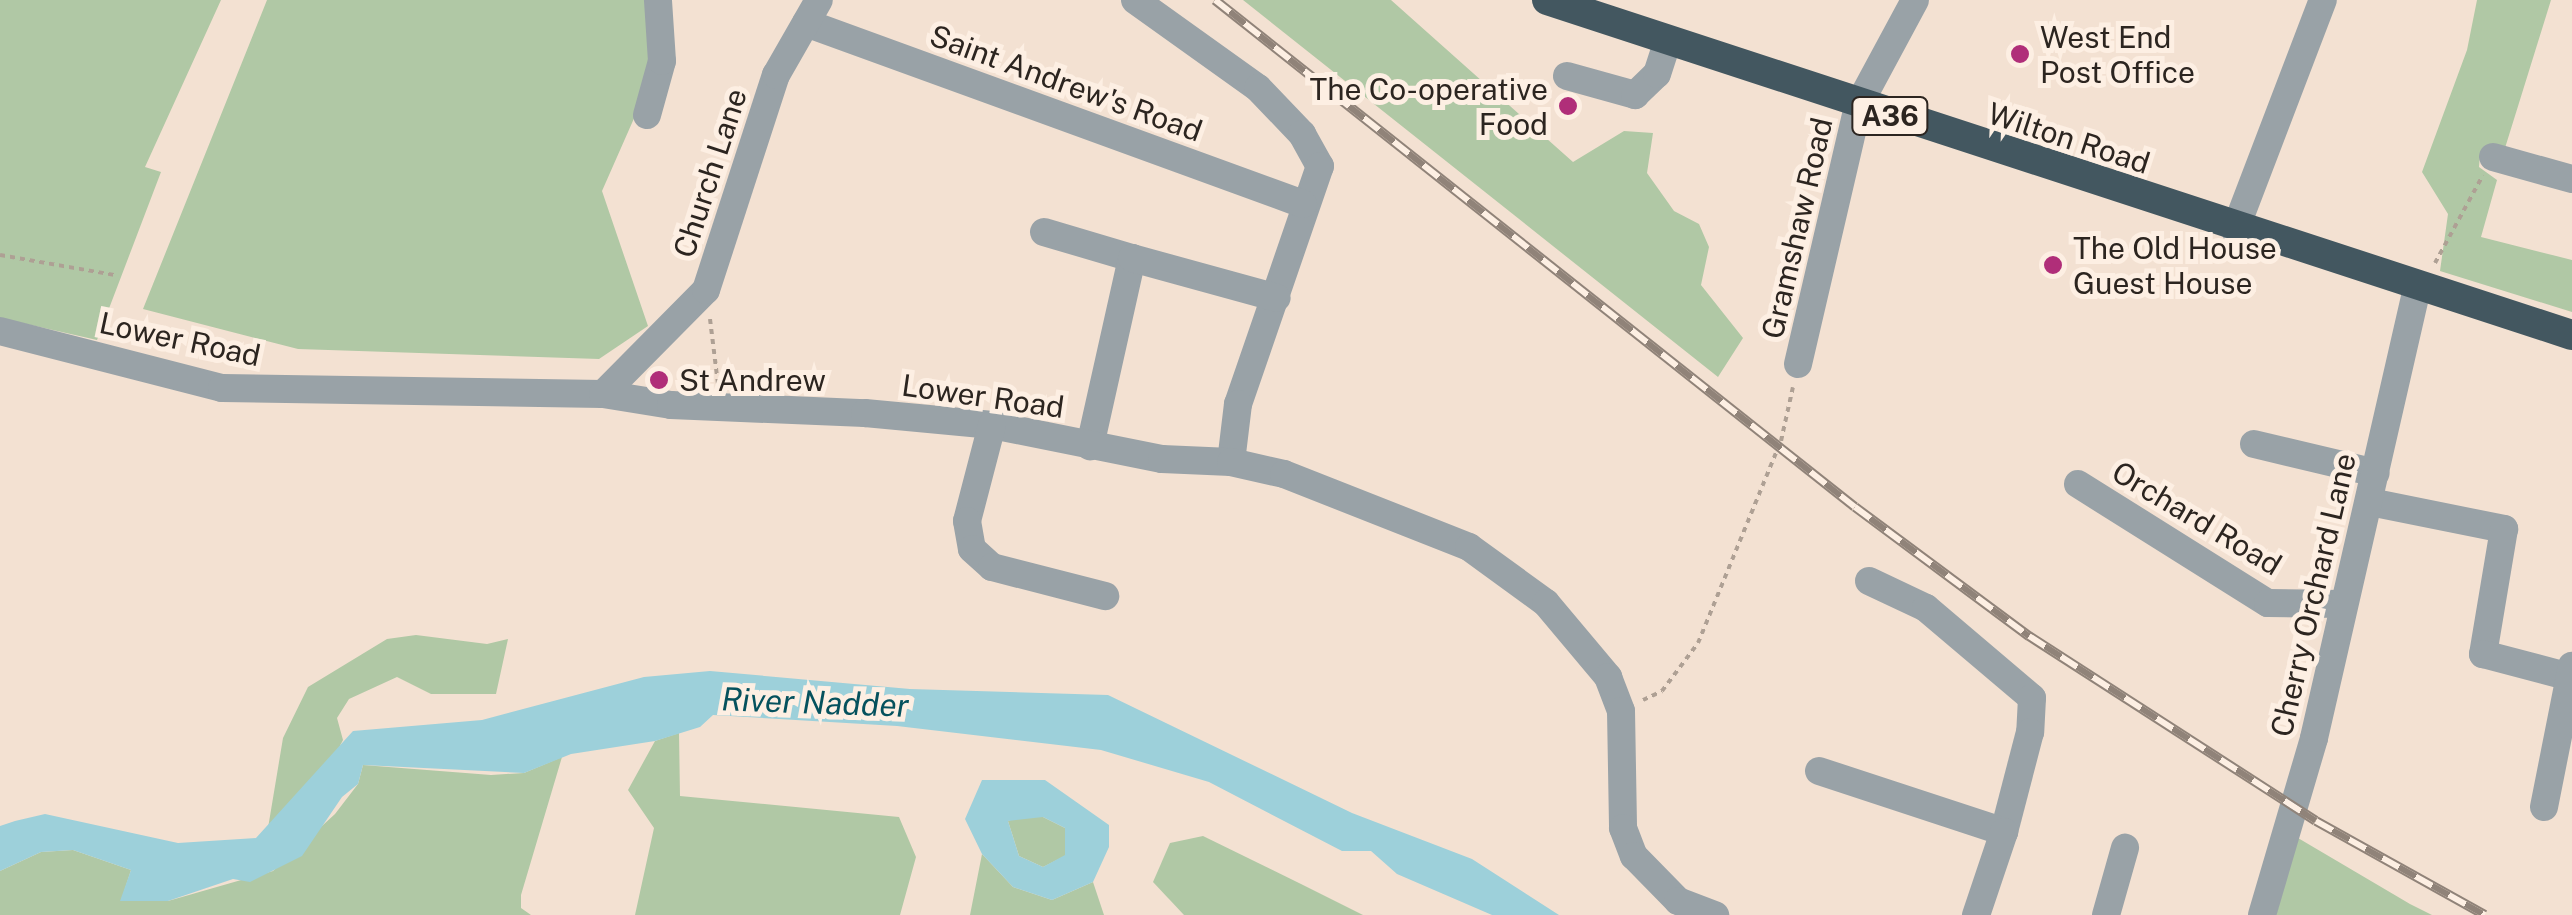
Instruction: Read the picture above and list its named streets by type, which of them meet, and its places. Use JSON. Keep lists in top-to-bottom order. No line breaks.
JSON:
{"streets":{"highway":["A36","Wilton Road"],"street":["Saint Andrew's Road","Church Lane","Gramshaw Road","Lower Road","Orchard Road","Cherry Orchard Lane"]},"crossings":[["Saint Andrew's Road","Church Lane"],["Wilton Road","Gramshaw Road"],["Wilton Road","Cherry Orchard Lane"],["Church Lane","Lower Road"],["Orchard Road","Cherry Orchard Lane"]],"water":["River Nadder"],"places":["West End Post Office","The Co-operative Food","The Old House Guest House","St Andrew"]}
